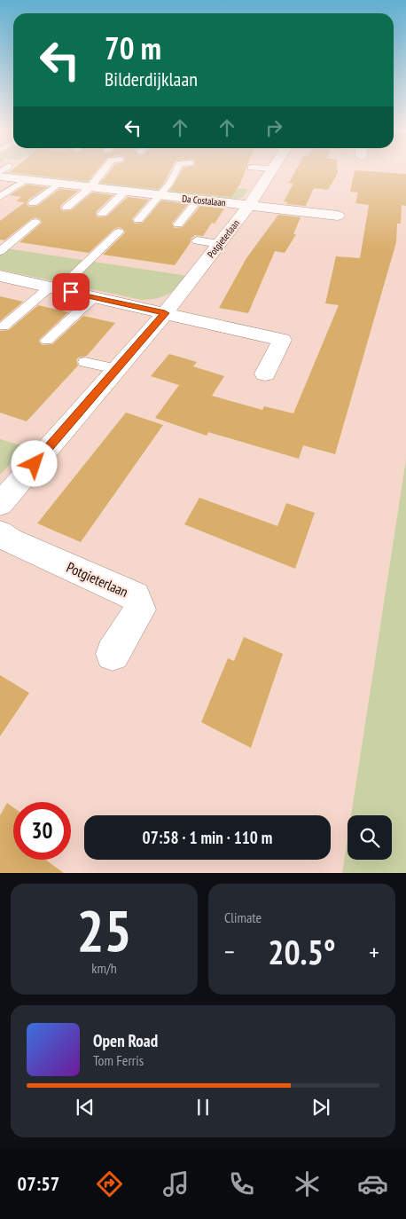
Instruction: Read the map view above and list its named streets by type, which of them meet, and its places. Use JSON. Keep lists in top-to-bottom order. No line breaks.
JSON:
{"streets":{"street":["Da Costalaan","Potgieterlaan"]},"crossings":[["Da Costalaan","Potgieterlaan"]],"page":{"turn":["70 m","Bilderdijklaan"],"limit":"30","trip":"07:58 · 1 min · 110 m","tile":[["25","km/h"],"Climate"],"heat":["−","20.5°","+"],"song":["Open Road","Tom Ferris"],"tabs":"07:57"}}
